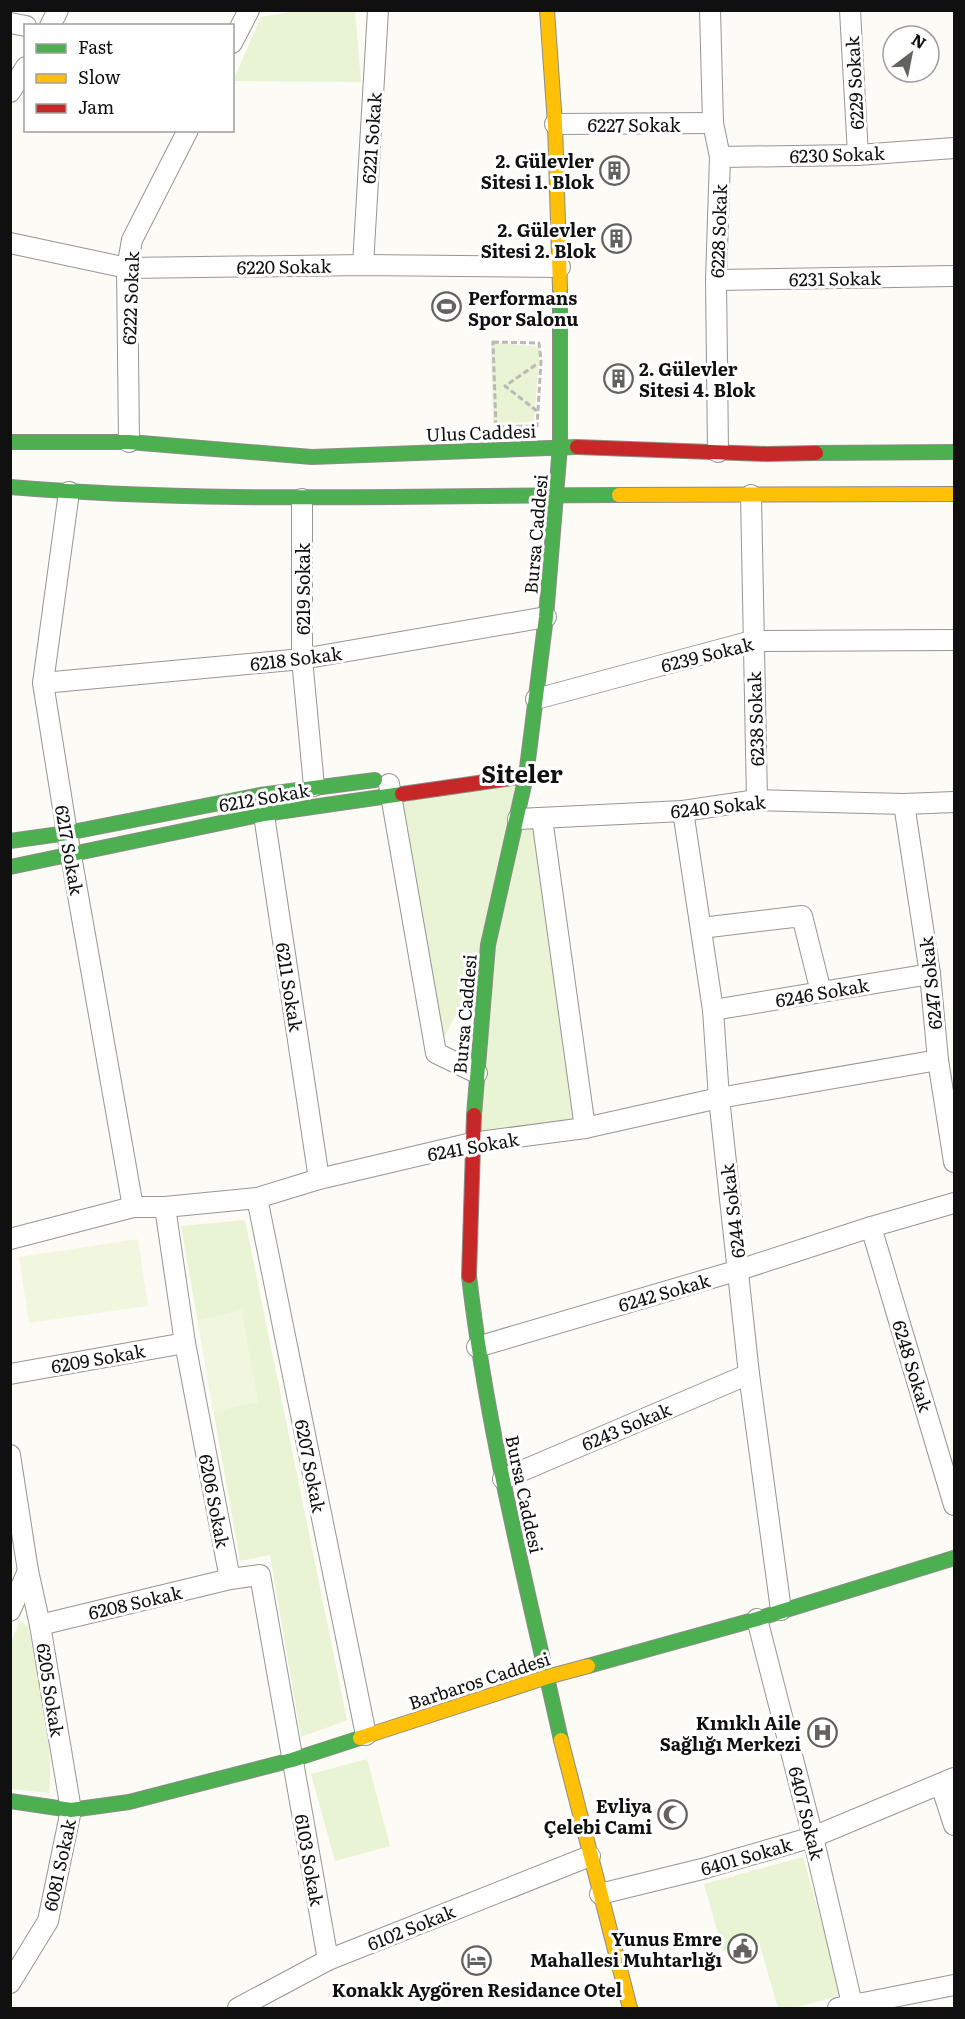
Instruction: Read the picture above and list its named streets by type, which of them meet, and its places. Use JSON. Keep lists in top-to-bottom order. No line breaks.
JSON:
{"streets":{"main road":["Ulus Caddesi","Bursa Caddesi","6212 Sokak","Barbaros Caddesi"],"street":["6229 Sokak","6227 Sokak","6221 Sokak","6230 Sokak","6228 Sokak","6220 Sokak","6231 Sokak","6222 Sokak","6219 Sokak","6239 Sokak","6218 Sokak","6238 Sokak","6240 Sokak","6217 Sokak","6247 Sokak","6211 Sokak","6246 Sokak","6241 Sokak","6244 Sokak","6242 Sokak","6209 Sokak","6248 Sokak","6243 Sokak","6207 Sokak","6206 Sokak","6208 Sokak","6205 Sokak","6407 Sokak","6401 Sokak","6103 Sokak","6081 Sokak","6102 Sokak"]},"crossings":[["6229 Sokak","6230 Sokak"],["6227 Sokak","6228 Sokak"],["6227 Sokak","Bursa Caddesi"],["6221 Sokak","6220 Sokak"],["6230 Sokak","6228 Sokak"],["6228 Sokak","6231 Sokak"],["6228 Sokak","Ulus Caddesi"],["6220 Sokak","6222 Sokak"],["6220 Sokak","Bursa Caddesi"],["6222 Sokak","Ulus Caddesi"],["Ulus Caddesi","Bursa Caddesi"],["Bursa Caddesi","6239 Sokak"],["Bursa Caddesi","6218 Sokak"],["Bursa Caddesi","6212 Sokak"],["Bursa Caddesi","6240 Sokak"],["Bursa Caddesi","6241 Sokak"],["Bursa Caddesi","6242 Sokak"],["Bursa Caddesi","6243 Sokak"],["Bursa Caddesi","Barbaros Caddesi"],["Bursa Caddesi","6401 Sokak"],["Bursa Caddesi","6102 Sokak"],["6219 Sokak","6218 Sokak"],["6219 Sokak","6212 Sokak"],["6239 Sokak","6238 Sokak"],["6218 Sokak","6217 Sokak"],["6238 Sokak","6240 Sokak"],["6212 Sokak","6217 Sokak"],["6212 Sokak","6211 Sokak"],["6240 Sokak","6247 Sokak"],["6240 Sokak","6244 Sokak"],["6217 Sokak","6241 Sokak"],["6247 Sokak","6246 Sokak"],["6247 Sokak","6241 Sokak"],["6211 Sokak","6241 Sokak"],["6246 Sokak","6244 Sokak"],["6241 Sokak","6244 Sokak"],["6241 Sokak","6207 Sokak"],["6241 Sokak","6206 Sokak"],["6244 Sokak","6242 Sokak"],["6244 Sokak","6243 Sokak"],["6244 Sokak","Barbaros Caddesi"],["6242 Sokak","6248 Sokak"],["6209 Sokak","6206 Sokak"],["6207 Sokak","Barbaros Caddesi"],["6206 Sokak","6208 Sokak"],["6208 Sokak","6205 Sokak"],["Barbaros Caddesi","6205 Sokak"],["Barbaros Caddesi","6407 Sokak"],["Barbaros Caddesi","6103 Sokak"],["Barbaros Caddesi","6081 Sokak"],["6205 Sokak","6081 Sokak"],["6407 Sokak","6401 Sokak"],["6103 Sokak","6102 Sokak"]],"districts":["Siteler"],"places":{"building":["2. Gülevler Sitesi 1. Blok","2. Gülevler Sitesi 2. Blok","2. Gülevler Sitesi 4. Blok"],"sports":["Performans Spor Salonu"],"hospital":["Kınıklı Aile Sağlığı Merkezi"],"mosque":["Evliya Çelebi Cami"],"public building":["Yunus Emre Mahallesi Muhtarlığı"],"hotel":["Konakk Aygören Residance Otel"]},"legend":["Fast","Slow","Jam"],"north":"top right"}
